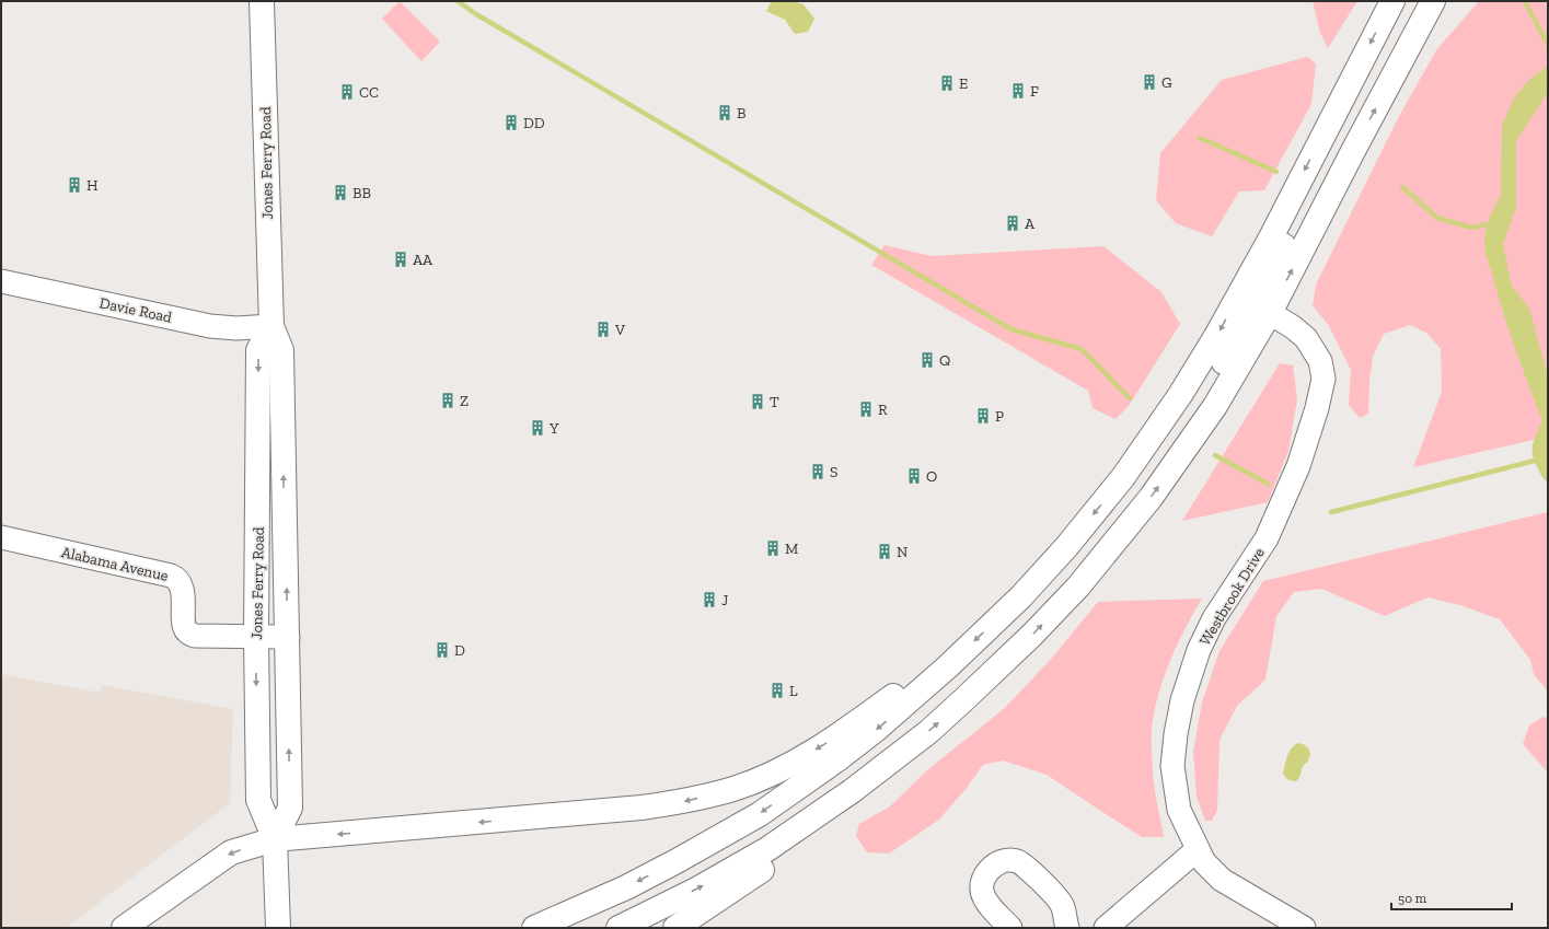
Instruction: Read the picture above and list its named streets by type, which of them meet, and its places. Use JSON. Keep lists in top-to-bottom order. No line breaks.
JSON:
{"streets":{"main road":["Jones Ferry Road"],"street":["Davie Road","Alabama Avenue","Westbrook Drive"]},"crossings":[["Jones Ferry Road","Davie Road"],["Jones Ferry Road","Alabama Avenue"]],"places":{"building":["G","E","F","CC","B","DD","H","BB","A","AA","V","Q","Z","T","R","P","Y","S","O","M","N","J","D","L"]},"scale_bar":"50 m"}
